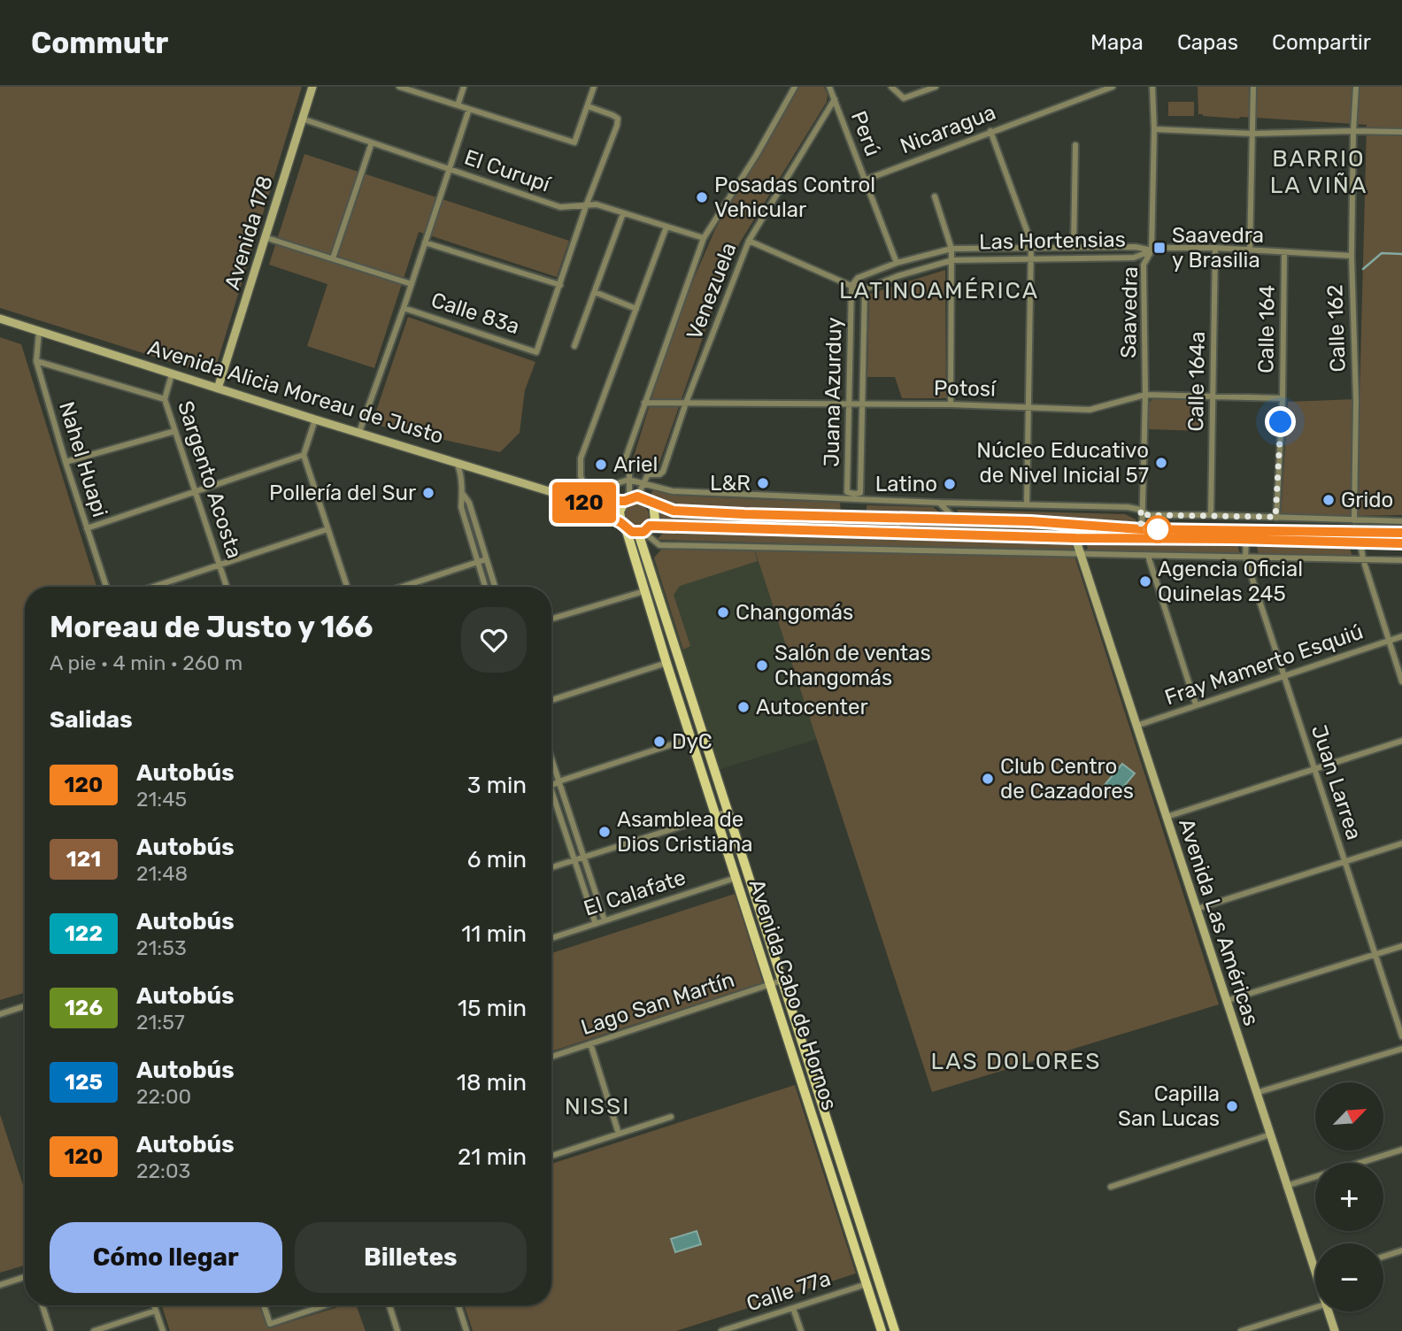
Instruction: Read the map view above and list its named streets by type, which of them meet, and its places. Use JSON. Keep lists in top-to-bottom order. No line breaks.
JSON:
{"streets":{"main road":["Avenida 178","Avenida Alicia Moreau de Justo","Avenida Las Américas","Avenida Cabo de Hornos"],"street":["Nicaragua","Perú","El Curupí","Las Hortensias","Venezuela","Saavedra","Calle 83a","Calle 162","Calle 164","Calle 164a","Potosí","Juana Azurduy","Nahel Huapi","Sargento Acosta","Fray Mamerto Esquiú","Juan Larrea","El Calafate","Lago San Martín","Calle 77a"]},"crossings":[["Nicaragua","Perú"],["Perú","Las Hortensias"],["Perú","Venezuela"],["El Curupí","Avenida 178"],["El Curupí","Venezuela"],["Avenida 178","Avenida Alicia Moreau de Justo"],["Las Hortensias","Saavedra"],["Las Hortensias","Juana Azurduy"],["Venezuela","Potosí"],["Venezuela","Avenida Alicia Moreau de Justo"],["Venezuela","Avenida Cabo de Hornos"],["Saavedra","Potosí"],["Saavedra","Avenida Alicia Moreau de Justo"],["Calle 164","Potosí"],["Calle 164a","Potosí"],["Potosí","Juana Azurduy"],["Avenida Alicia Moreau de Justo","Juana Azurduy"],["Avenida Alicia Moreau de Justo","Nahel Huapi"],["Avenida Alicia Moreau de Justo","Sargento Acosta"],["Avenida Alicia Moreau de Justo","Juan Larrea"],["Avenida Alicia Moreau de Justo","Avenida Las Américas"],["Avenida Alicia Moreau de Justo","Avenida Cabo de Hornos"],["Fray Mamerto Esquiú","Juan Larrea"],["Fray Mamerto Esquiú","Avenida Las Américas"],["El Calafate","Avenida Cabo de Hornos"],["Avenida Cabo de Hornos","Lago San Martín"],["Avenida Cabo de Hornos","Calle 77a"]],"districts":["BARRIO LA VIÑA","LATINOAMÉRICA","LAS DOLORES","NISSI"],"places":{"other":["Posadas Control Vehicular","Núcleo Educativo de Nivel Inicial 57","Ariel","L&R","Latino","Pollería del Sur","Grido","Agencia Oficial Quinelas 245","Changomás","Salón de ventas Changomás","Autocenter","DyC","Club Centro de Cazadores","Asamblea de Dios Cristiana","Capilla San Lucas"],"transit":["Saavedra y Brasilia"]},"lines":["bus line 120"],"north":"top right","page":{"header":"Commutr","nav":["Mapa","Capas","Compartir"],"on_map":"120","heading":[["Moreau de Justo y 166","A pie · 4 min · 260 m"],"Salidas"],"list":[{"mark":"120","name":"Autobús","note":"21:45","value":"3 min"},{"mark":"121","name":"Autobús","note":"21:48","value":"6 min"},{"mark":"122","name":"Autobús","note":"21:53","value":"11 min"},{"mark":"126","name":"Autobús","note":"21:57","value":"15 min"},{"mark":"125","name":"Autobús","note":"22:00","value":"18 min"},{"mark":"120","name":"Autobús","note":"22:03","value":"21 min"}],"map_buttons":["+","−"],"buttons":["Cómo llegar","Billetes"]}}
